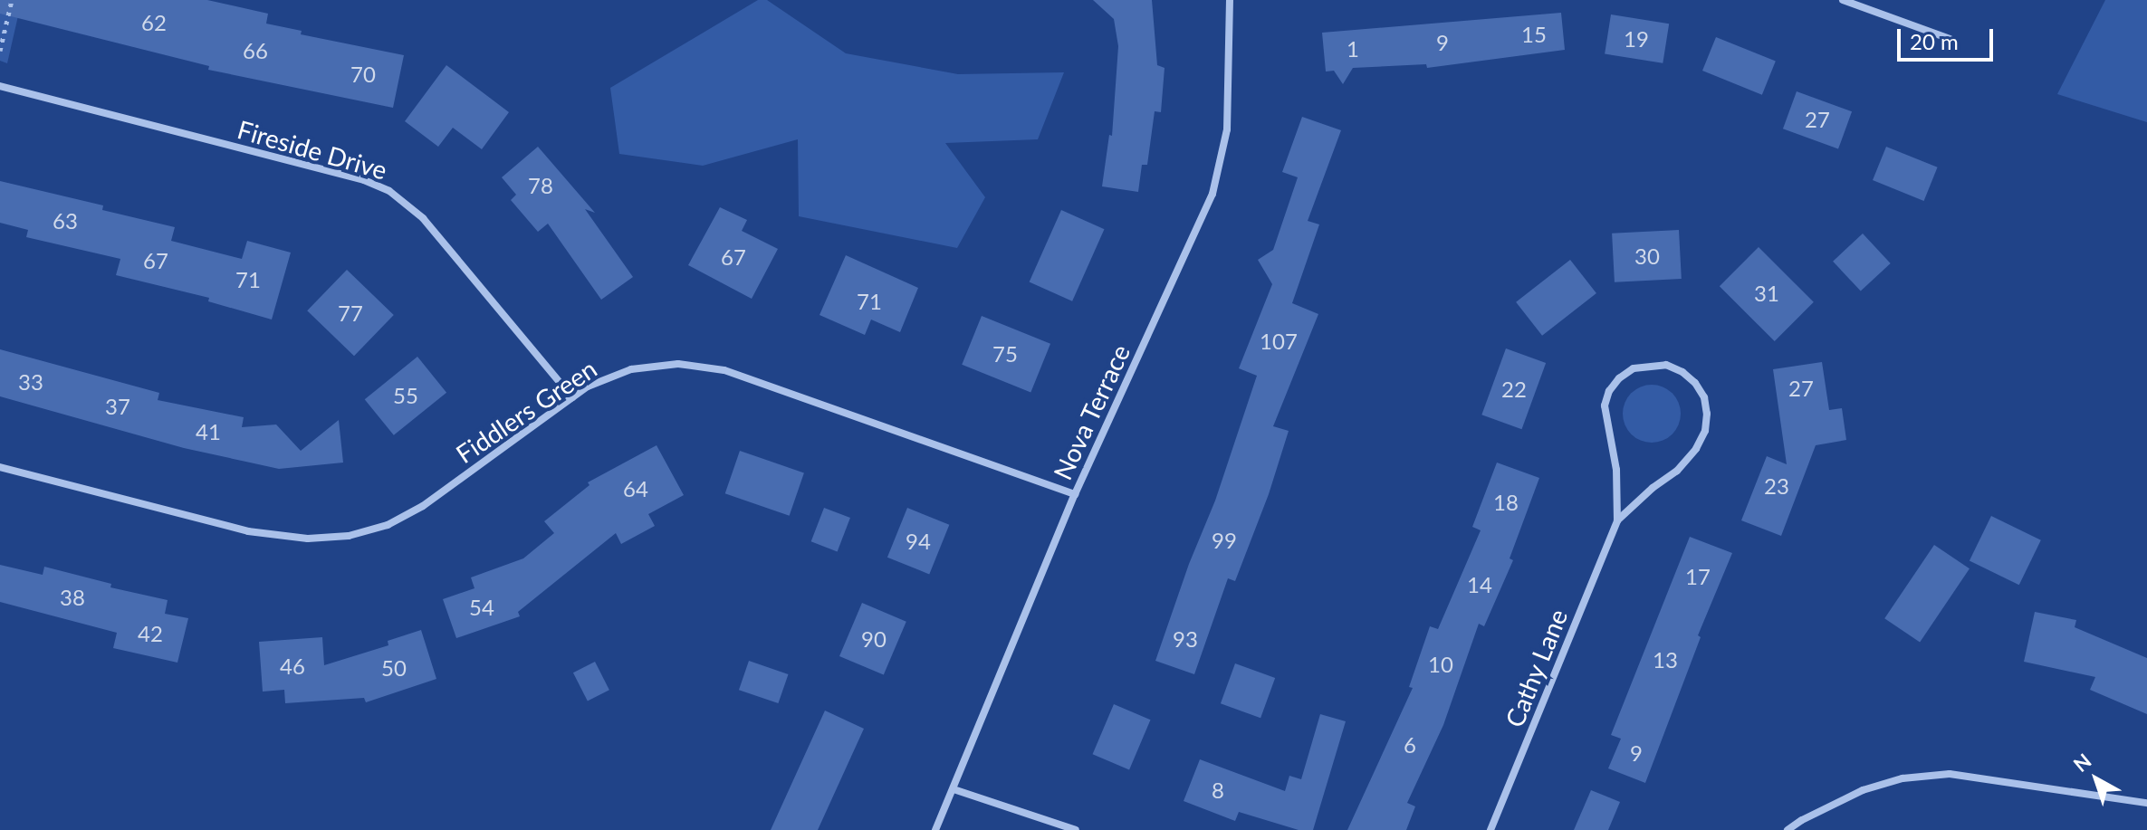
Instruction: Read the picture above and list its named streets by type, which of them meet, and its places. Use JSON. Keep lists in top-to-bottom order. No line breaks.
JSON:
{"streets":{"street":["Fireside Drive","Fiddlers Green","Nova Terrace","Cathy Lane"]},"crossings":[["Fireside Drive","Fiddlers Green"],["Fiddlers Green","Nova Terrace"]],"house_numbers":["62","15","19","9","1","66","70","27","78","63","30","67","67","71","31","71","77","107","75","33","27","22","55","37","41","23","64","18","99","94","17","14","38","54","42","90","93","13","10","46","50","6","9","8"],"scale_bar":"20 m","north":"top left"}
